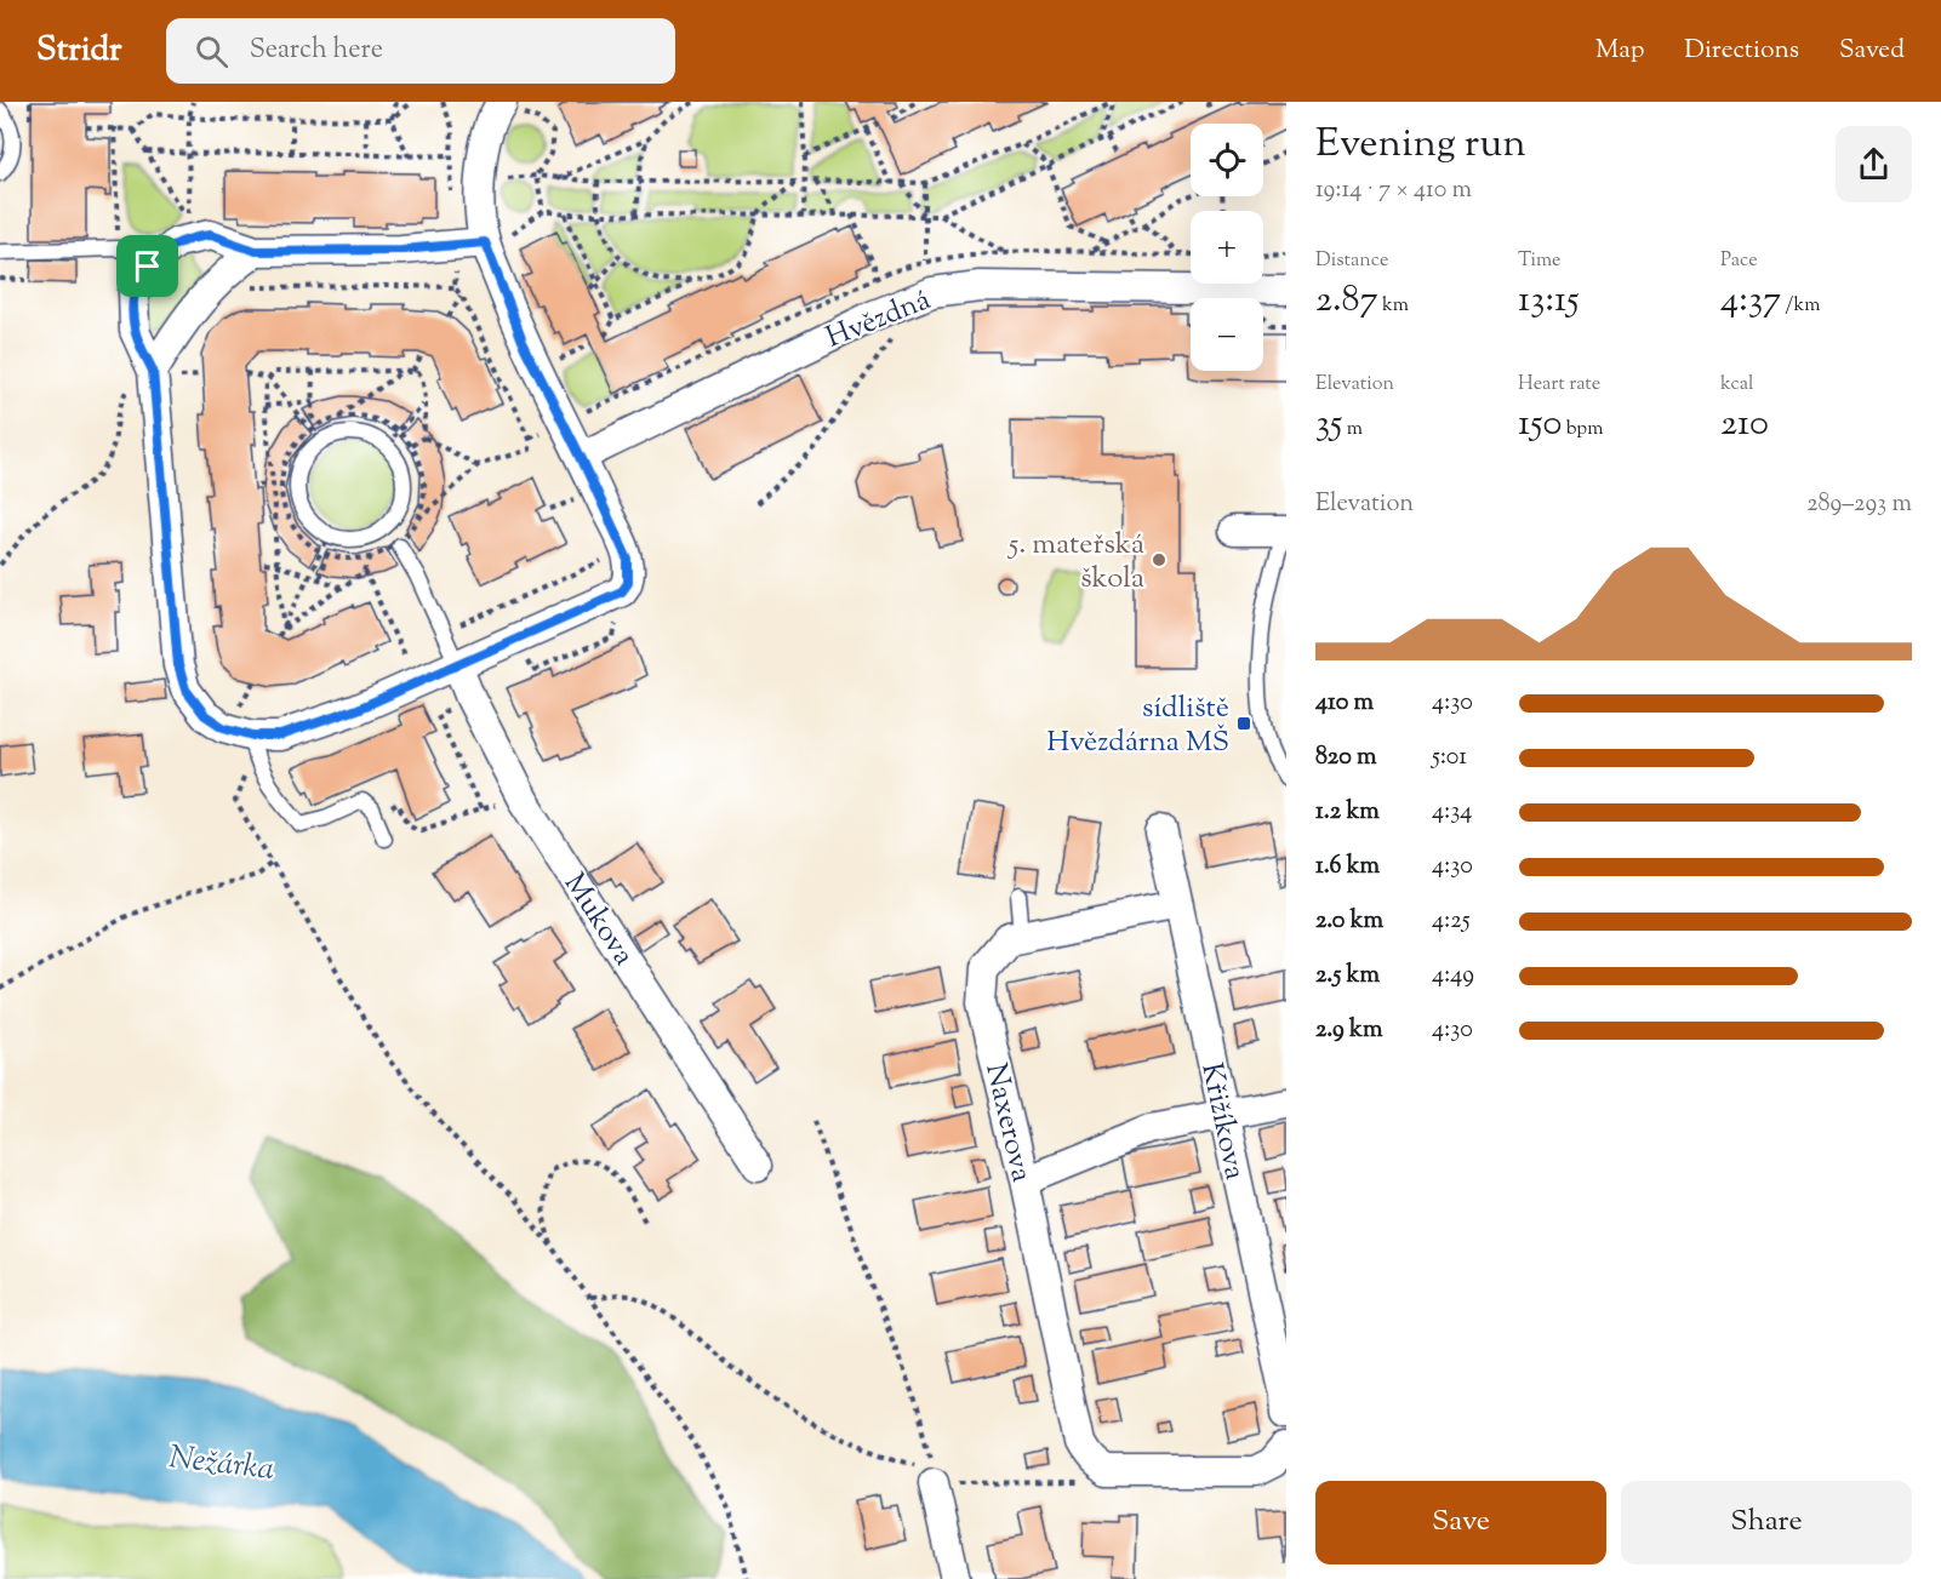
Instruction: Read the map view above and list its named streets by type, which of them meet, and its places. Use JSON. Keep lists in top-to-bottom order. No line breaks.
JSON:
{"streets":{"street":["Hvězdná","Mukova","Křižíkova","Naxerova"]},"crossings":[["Křižíkova","Naxerova"]],"water":["Nežárka"],"places":{"other":["5. mateřská škola"],"transit":["sídliště Hvězdárna MŠ"]},"page":{"header":"Stridr","search":"Search here","nav":["Map","Directions","Saved"],"heading":["Evening run","19:14 · 7 × 410 m"],"map_buttons":["+","−"],"stats":[["Distance","2.87 km"],["Time","13:15"],["Pace","4:37 /km"],["Elevation","35 m"],["Heart rate","150 bpm"],["kcal","210"]],"chart":["Elevation","289–293 m"],"list":[{"name":"410 m","note":"4:30"},{"name":"820 m","note":"5:01"},{"name":"1.2 km","note":"4:34"},{"name":"1.6 km","note":"4:30"},{"name":"2.0 km","note":"4:25"},{"name":"2.5 km","note":"4:49"},{"name":"2.9 km","note":"4:30"}],"buttons":["Save","Share"]}}
